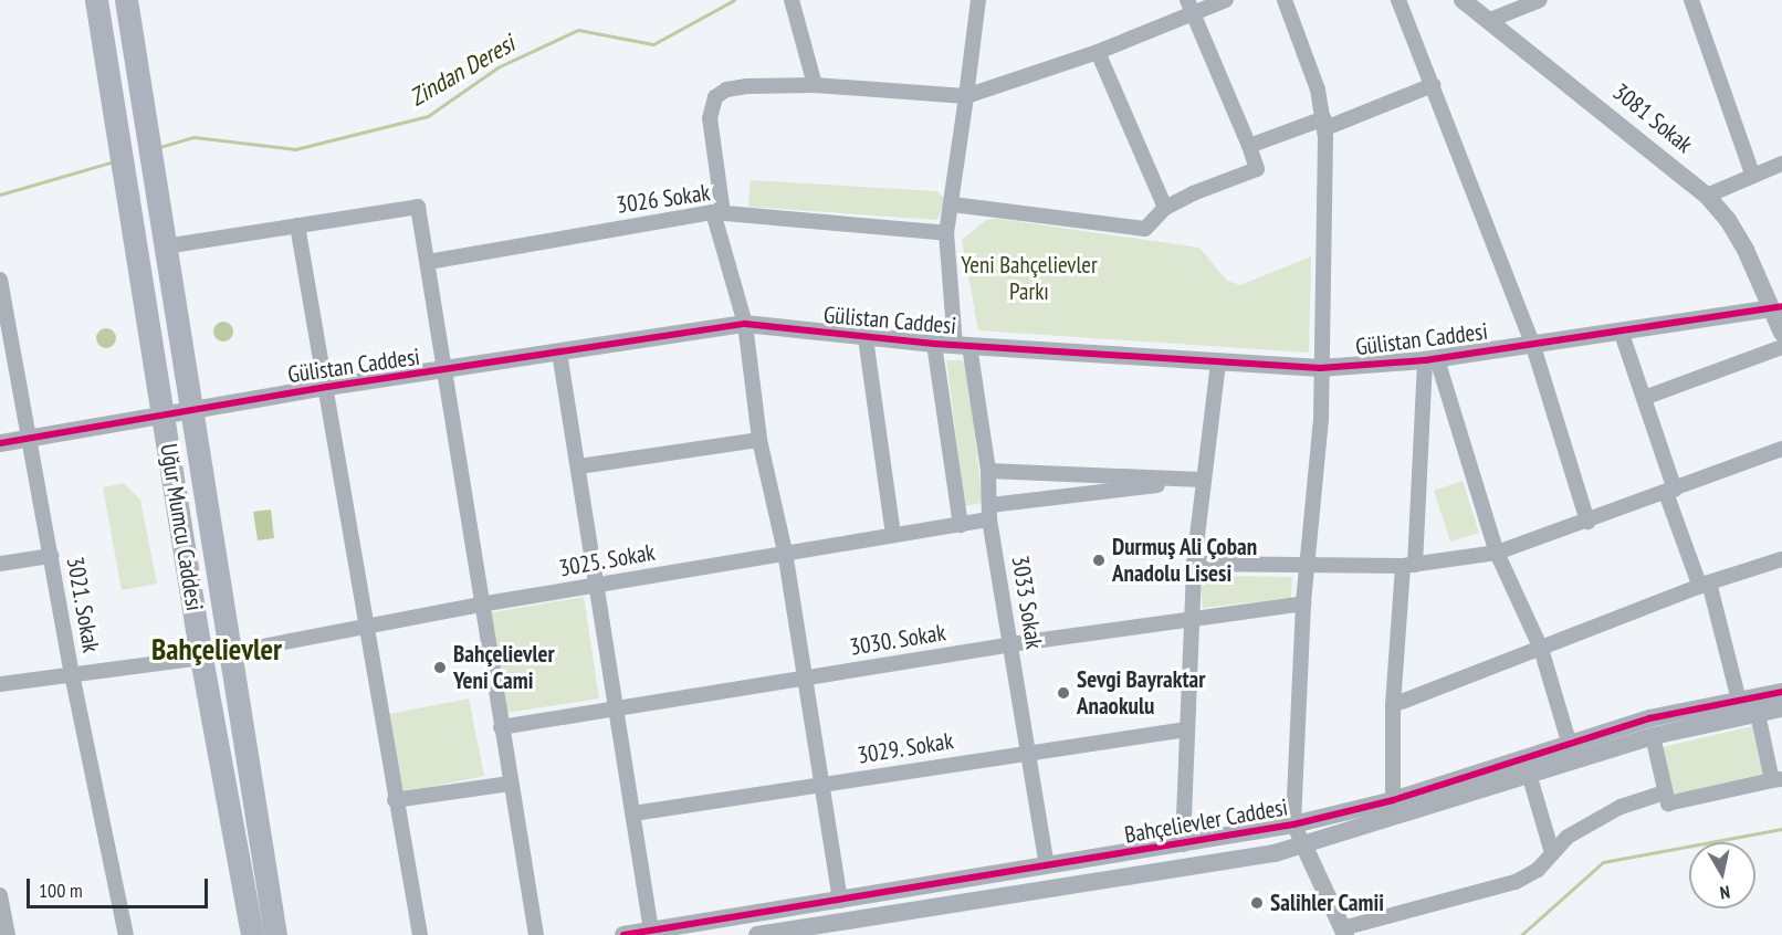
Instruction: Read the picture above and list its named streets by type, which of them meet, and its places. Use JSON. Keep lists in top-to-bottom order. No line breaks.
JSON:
{"streets":{"main road":["Uğur Mumcu Caddesi"],"street":["3081 Sokak","3026 Sokak","Gülistan Caddesi","3025. Sokak","3033 Sokak","3021. Sokak","3030. Sokak","3029. Sokak","Bahçelievler Caddesi"]},"crossings":[["3081 Sokak","Gülistan Caddesi"],["3026 Sokak","3033 Sokak"],["Gülistan Caddesi","Uğur Mumcu Caddesi"],["Gülistan Caddesi","3033 Sokak"],["Gülistan Caddesi","3021. Sokak"],["Uğur Mumcu Caddesi","3025. Sokak"],["3025. Sokak","3033 Sokak"],["3033 Sokak","3030. Sokak"],["3033 Sokak","3029. Sokak"],["3033 Sokak","Bahçelievler Caddesi"]],"districts":["Bahçelievler"],"water":["Zindan Deresi"],"parks":["Yeni Bahçelievler Parkı"],"places":["Durmuş Ali Çoban Anadolu Lisesi","Bahçelievler Yeni Cami","Sevgi Bayraktar Anaokulu","Salihler Camii"],"scale_bar":"100 m","north":"bottom"}
